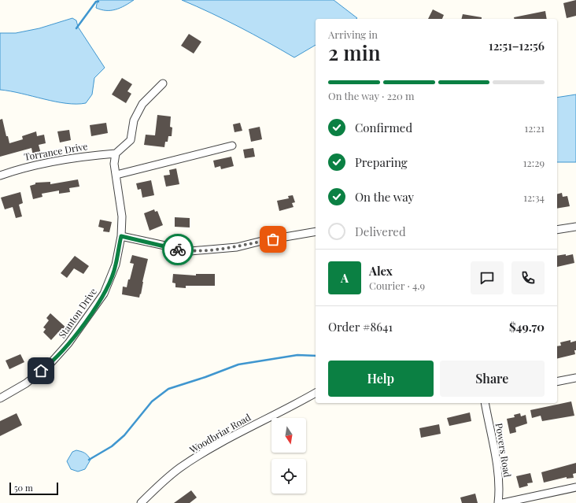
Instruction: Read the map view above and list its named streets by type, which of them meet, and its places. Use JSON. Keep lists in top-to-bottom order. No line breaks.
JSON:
{"streets":{"street":["Torrance Drive","Stanton Drive","Woodbriar Road","Powers Road"]},"crossings":[["Torrance Drive","Stanton Drive"]],"scale_bar":"50 m","north":"bottom","page":{"heading":["2 min","Arriving in","12:51–12:56"],"panel":["Alex","Courier · 4.9","Order #8641","$49.70"],"bar":"On the way · 220 m","list":[["Confirmed","12:21"],["Preparing","12:29"],["On the way","12:34"],"Delivered"],"round":"A","buttons":["Help","Share"],"scale":"50 m"}}
